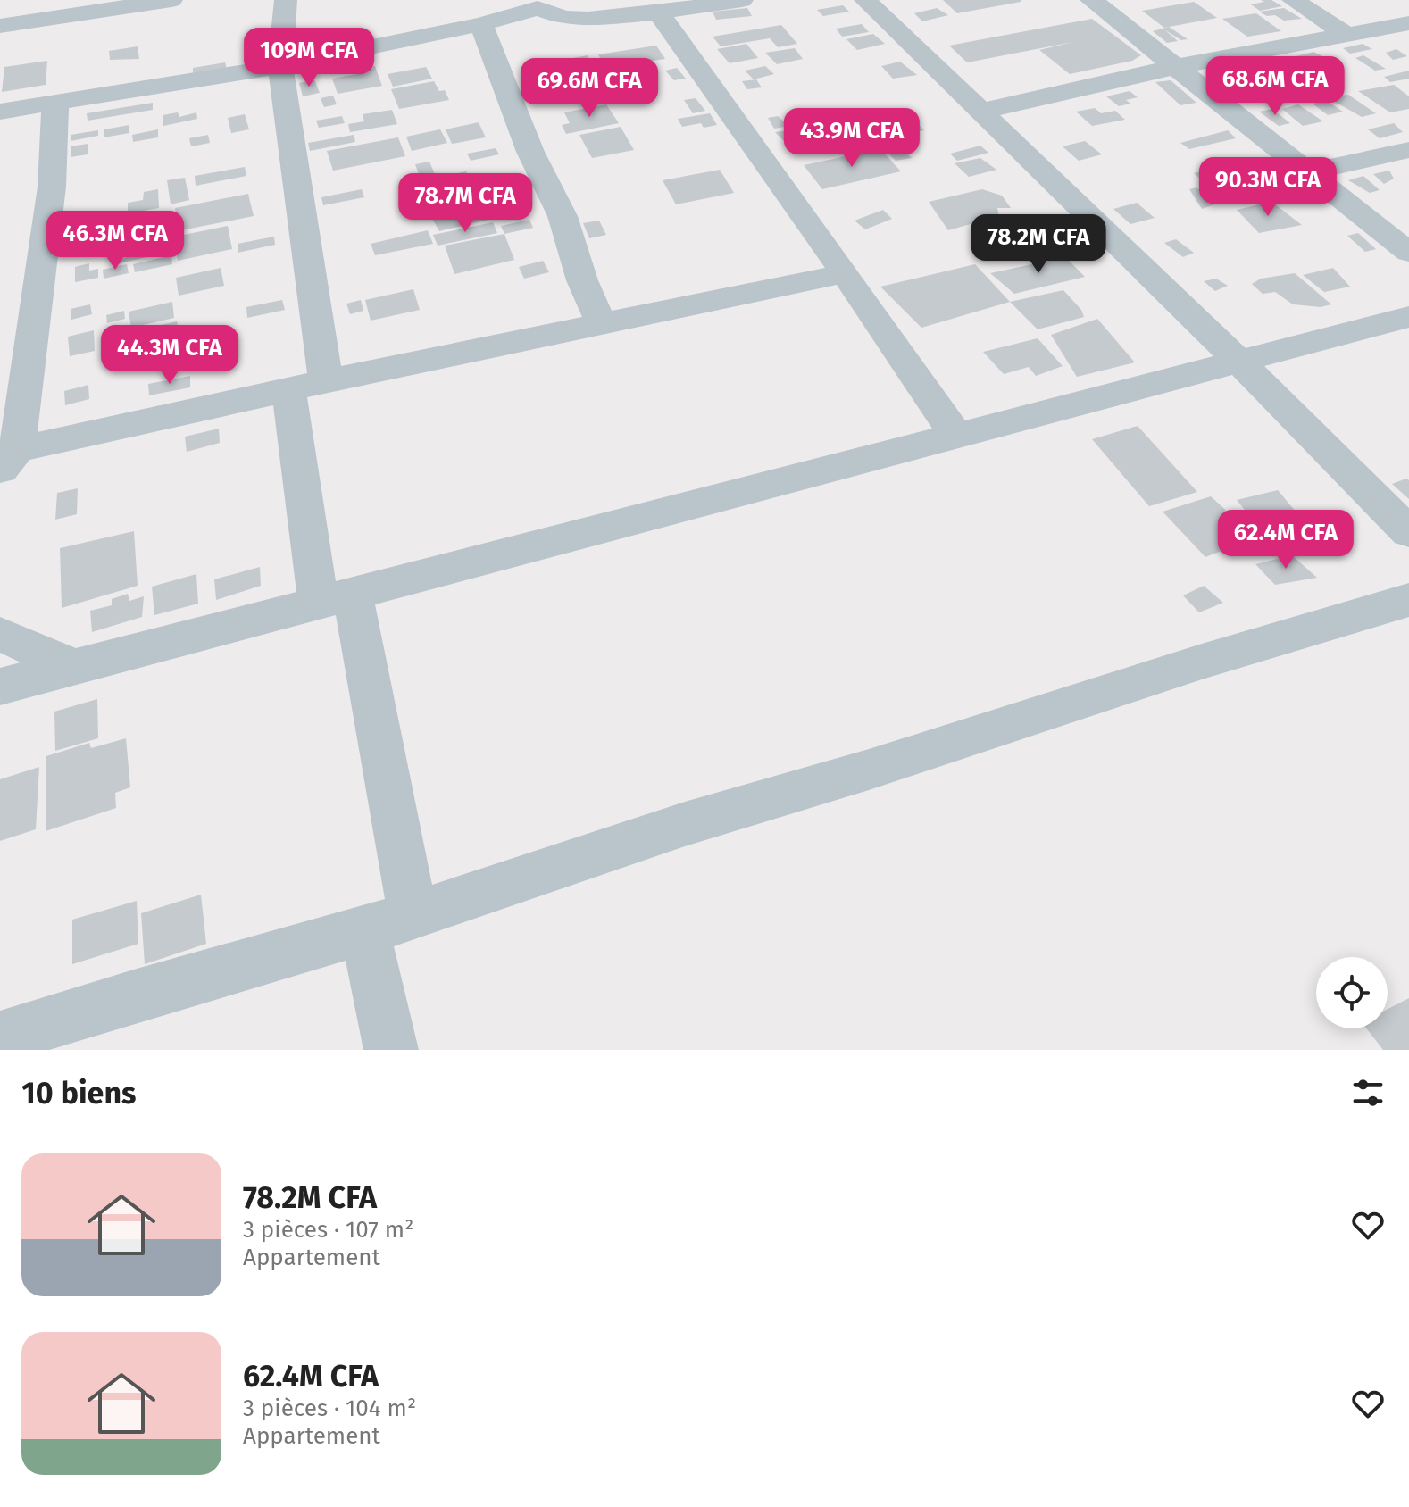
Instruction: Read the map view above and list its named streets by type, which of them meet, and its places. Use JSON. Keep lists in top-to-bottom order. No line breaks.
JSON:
{"page":{"price":["109M CFA","68.6M CFA","69.6M CFA","43.9M CFA","90.3M CFA","78.7M CFA","46.3M CFA","78.2M CFA","44.3M CFA","62.4M CFA"],"heading":"10 biens","list":[{"name":"78.2M CFA","note":"3 pièces · 107 m² · Appartement"},{"name":"62.4M CFA","note":"3 pièces · 104 m² · Appartement"}]}}
